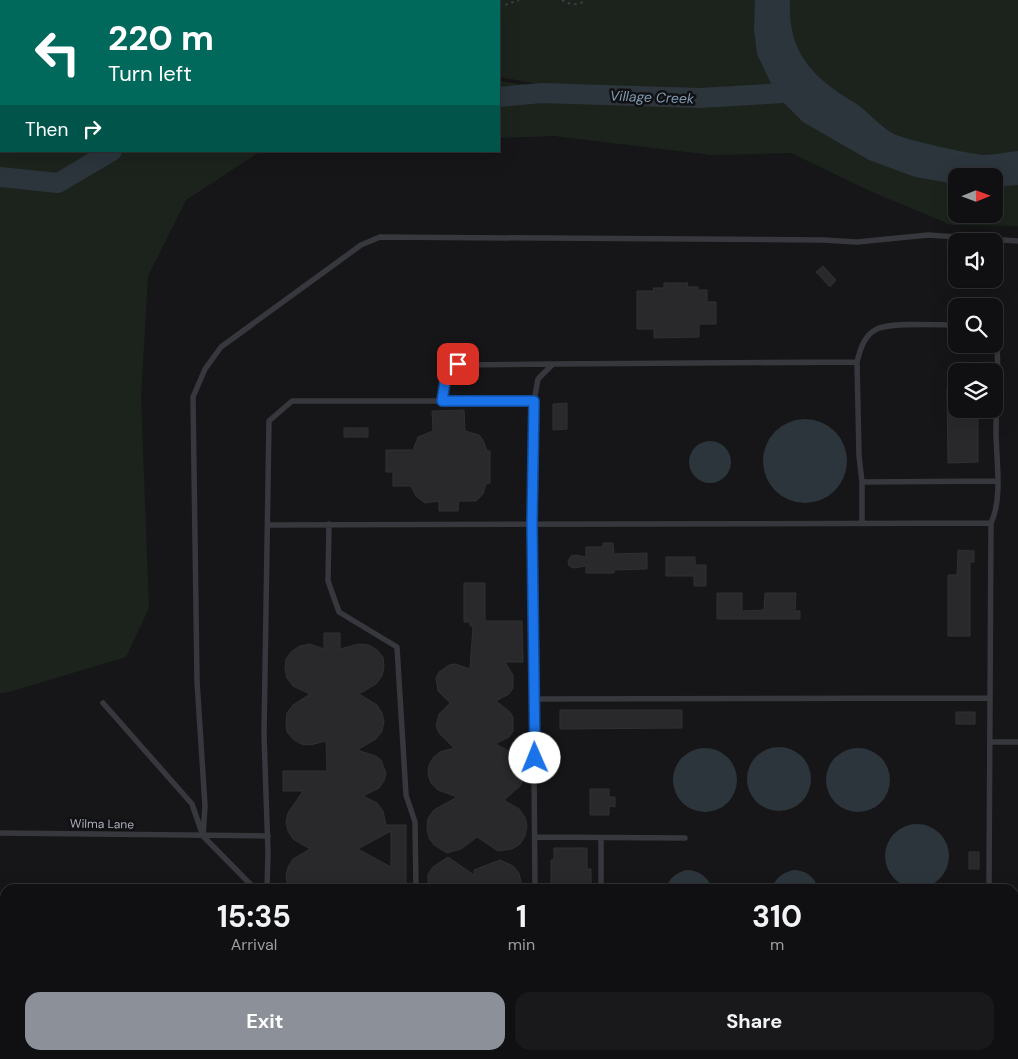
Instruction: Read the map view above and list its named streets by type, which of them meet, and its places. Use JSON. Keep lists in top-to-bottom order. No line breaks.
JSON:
{"streets":{"lane":["Wilma Lane"]},"water":["Village Creek"],"north":"right","page":{"turn":["220 m","Turn left"],"then":"Then","eta":["15:35","Arrival","1","min","310","m"],"buttons":["Exit","Share"]}}
